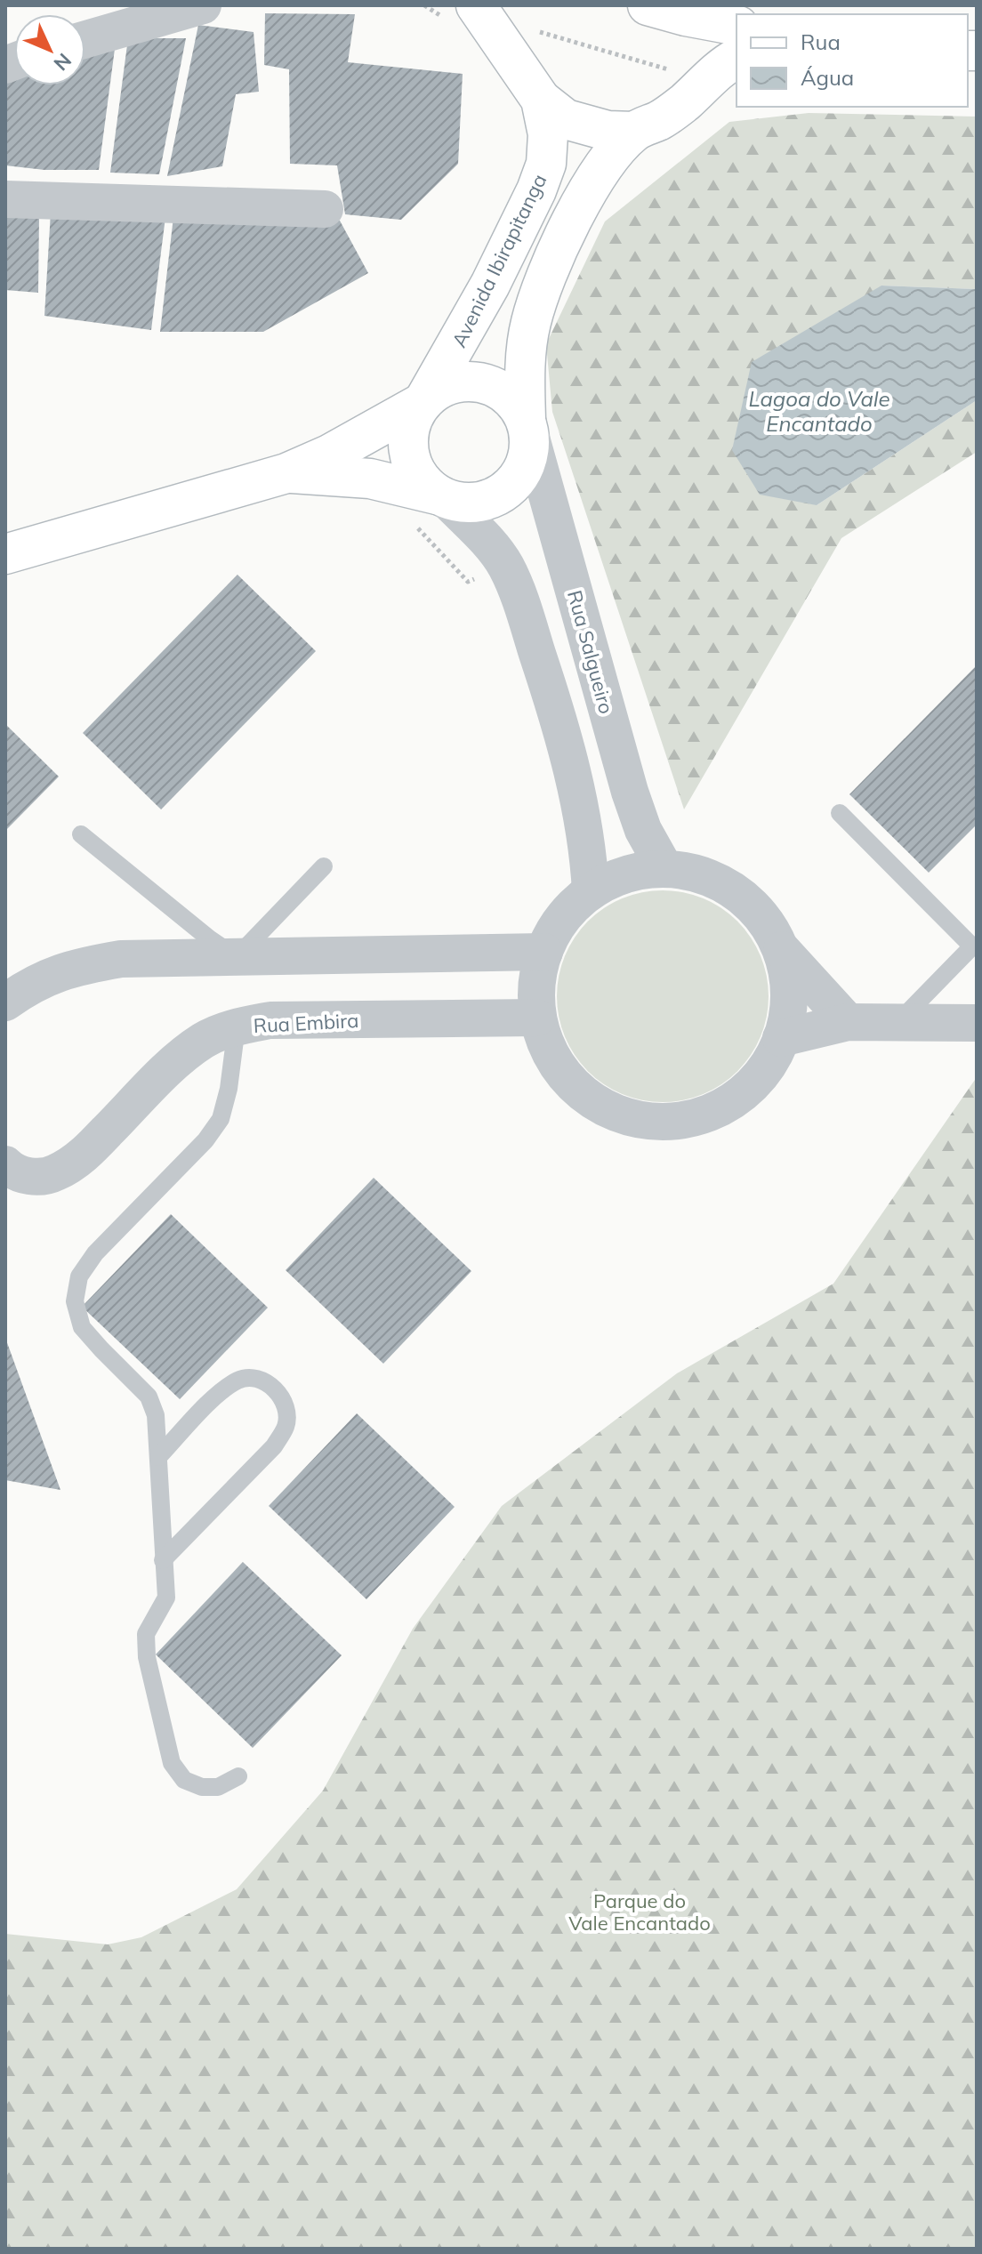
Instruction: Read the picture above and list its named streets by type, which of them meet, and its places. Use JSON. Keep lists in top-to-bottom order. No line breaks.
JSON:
{"streets":{"main road":["Avenida Ibirapitanga"],"street":["Rua Salgueiro","Rua Embira"]},"crossings":[["Avenida Ibirapitanga","Rua Salgueiro"],["Rua Salgueiro","Rua Embira"]],"water":["Lagoa do Vale Encantado"],"parks":["Parque do Vale Encantado"],"legend":["Rua","Água"],"north":"bottom right"}
